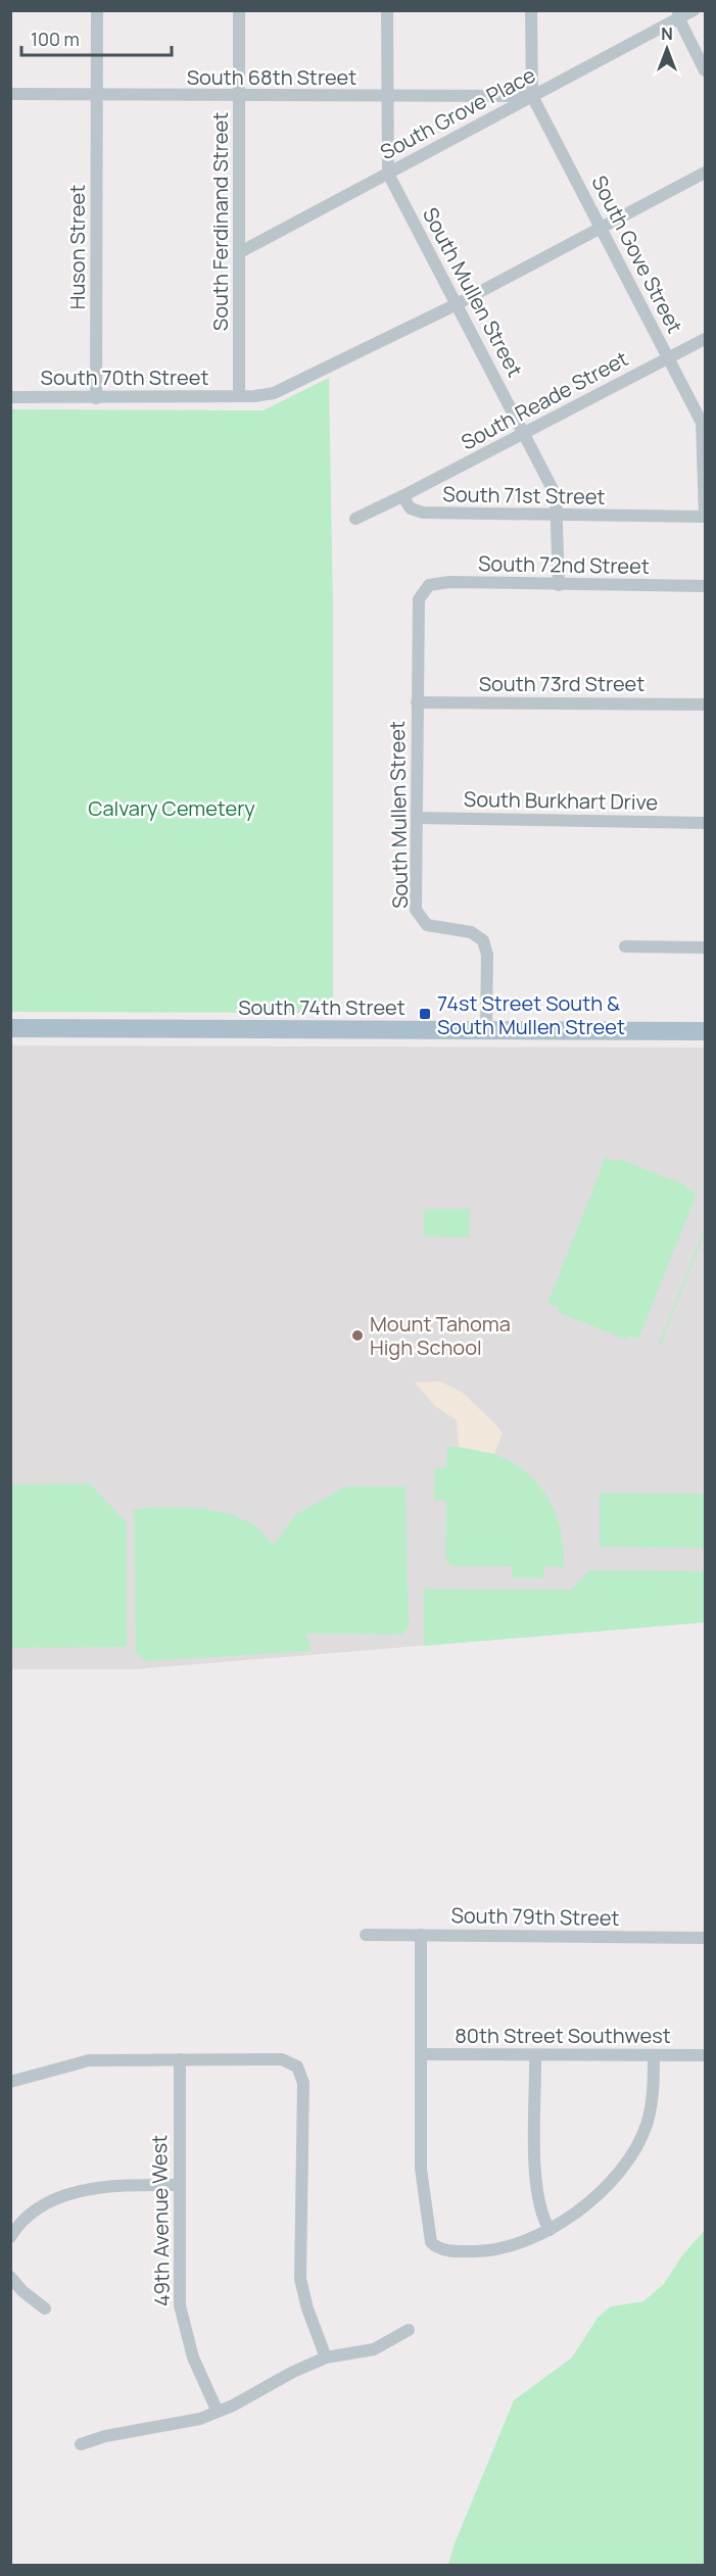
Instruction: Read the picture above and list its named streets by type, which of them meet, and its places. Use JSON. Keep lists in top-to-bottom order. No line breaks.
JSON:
{"streets":{"main road":["South 74th Street"],"street":["South 68th Street","South Grove Place","South Ferdinand Street","Huson Street","South Gove Street","South Mullen Street","South 70th Street","South Reade Street","South 71st Street","South 72nd Street","South 73rd Street","South Burkhart Drive","South 79th Street","80th Street Southwest","49th Avenue West"]},"crossings":[["South 68th Street","South Grove Place"],["South 68th Street","South Ferdinand Street"],["South 68th Street","Huson Street"],["South 68th Street","South Gove Street"],["South 68th Street","South Mullen Street"],["South Grove Place","South Ferdinand Street"],["South Grove Place","South Gove Street"],["South Grove Place","South Mullen Street"],["South Ferdinand Street","South 70th Street"],["Huson Street","South 70th Street"],["South Gove Street","South 70th Street"],["South Gove Street","South Reade Street"],["South Gove Street","South 71st Street"],["South Mullen Street","South 70th Street"],["South Mullen Street","South Reade Street"],["South Mullen Street","South 71st Street"],["South Mullen Street","South 72nd Street"],["South Mullen Street","South 73rd Street"],["South Mullen Street","South Burkhart Drive"],["South Mullen Street","South 74th Street"],["South Reade Street","South 71st Street"]],"parks":["Calvary Cemetery"],"places":{"transit":["74st Street South & South Mullen Street"],"other":["Mount Tahoma High School"]},"scale_bar":"100 m","north":"top"}
